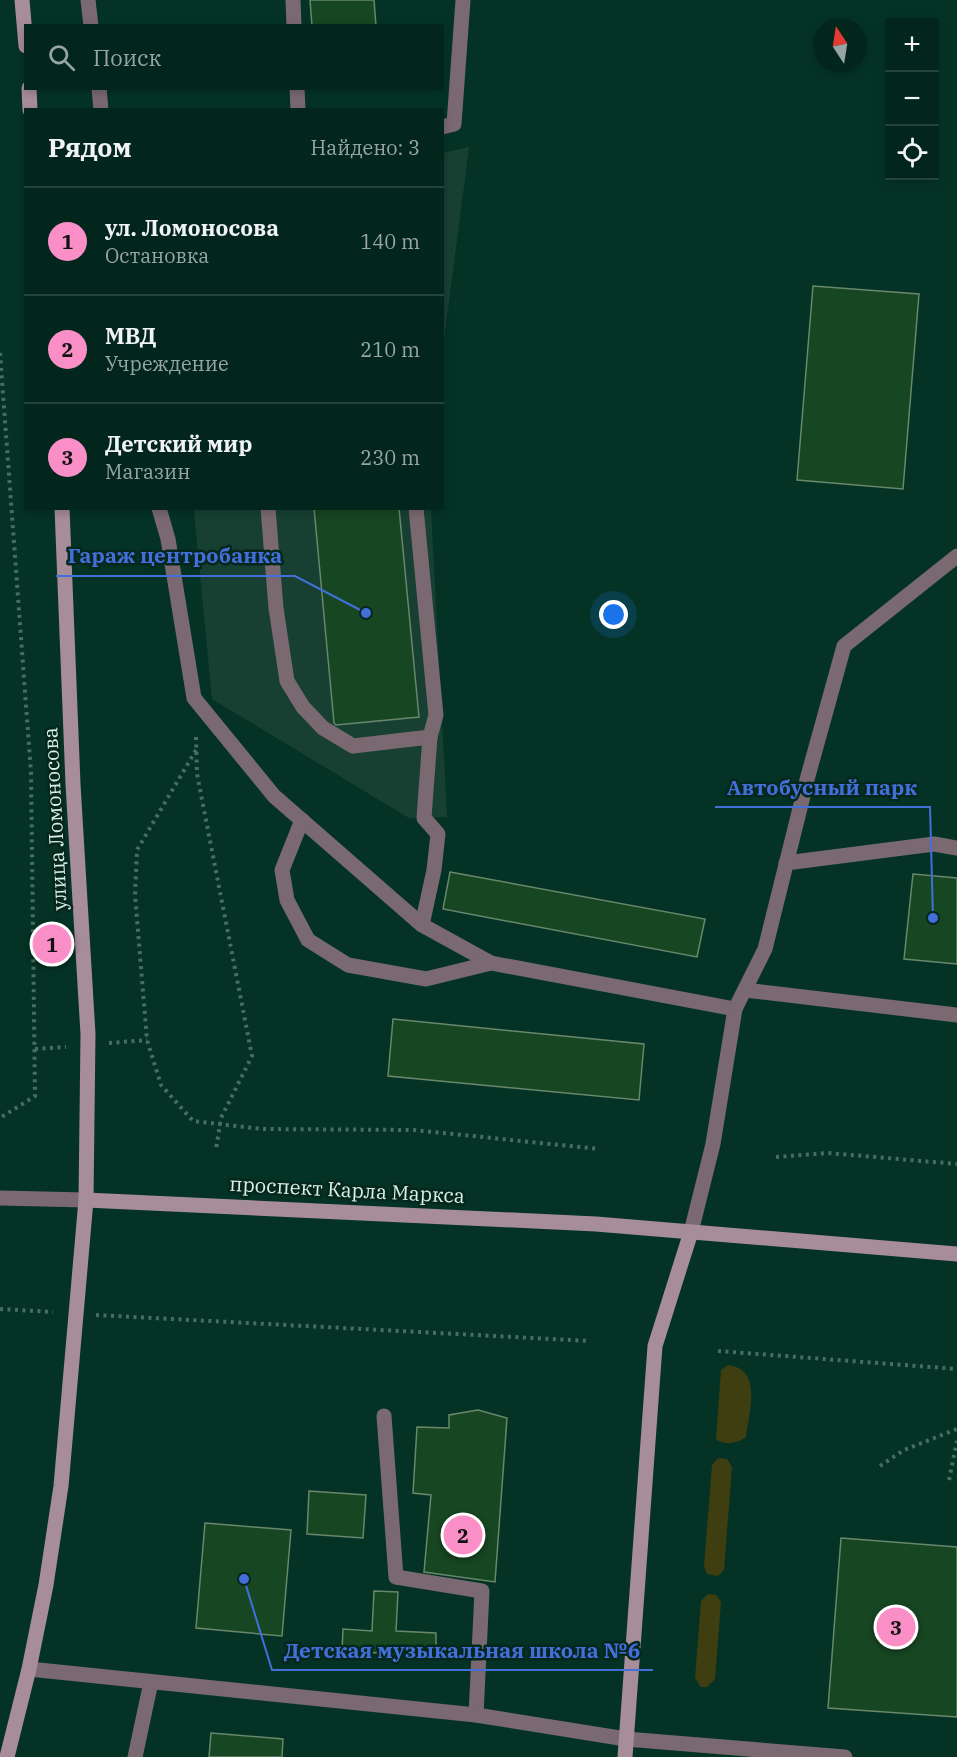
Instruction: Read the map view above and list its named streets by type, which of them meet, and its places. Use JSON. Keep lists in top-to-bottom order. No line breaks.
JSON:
{"streets":{"main road":["улица Ломоносова","проспект Карла Маркса"]},"crossings":[["улица Ломоносова","проспект Карла Маркса"]],"places":["Гараж центробанка","Автобусный парк","Детская музыкальная школа №6"],"north":"top","page":{"map_buttons":["+","−"],"search":"Поиск","heading":["Рядом","Найдено: 3"],"list":[{"mark":"1","name":"ул. Ломоносова","note":"Остановка","value":"140 m"},{"mark":"2","name":"МВД","note":"Учреждение","value":"210 m"},{"mark":"3","name":"Детский мир","note":"Магазин","value":"230 m"}],"pins":["1","2","3"]}}
